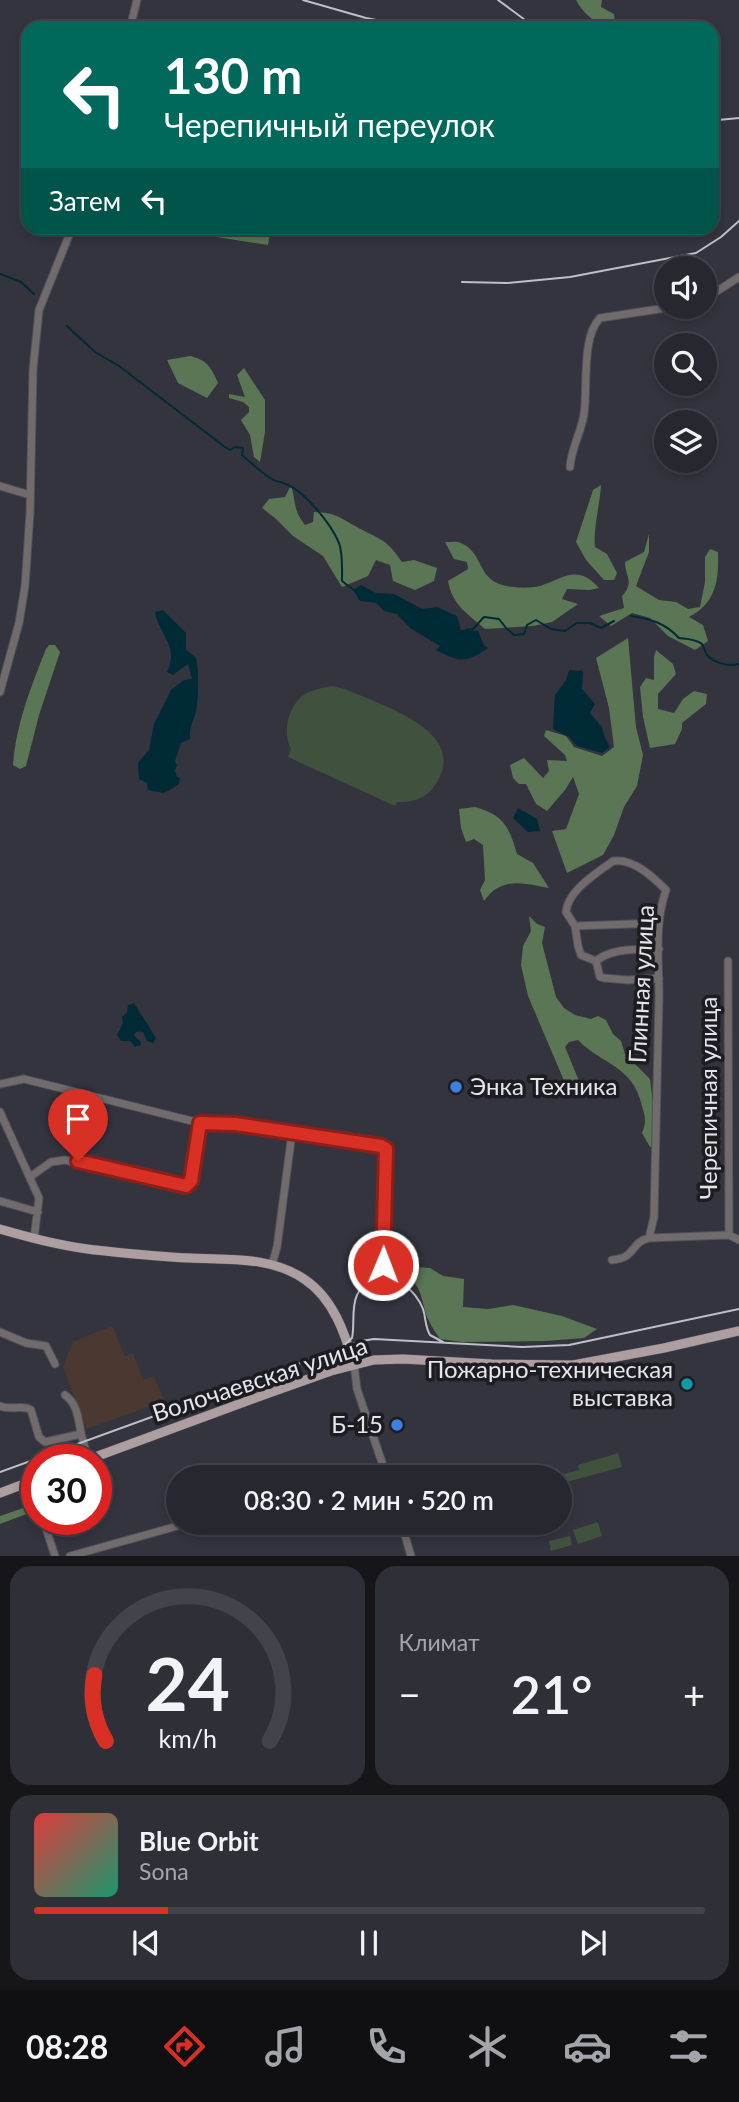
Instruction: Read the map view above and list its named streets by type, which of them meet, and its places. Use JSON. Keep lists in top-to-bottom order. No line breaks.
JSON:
{"streets":{"main road":["Волочаевская улица"],"street":["Глинная улица","Черепичная улица"]},"places":["Энка Техника","Пожарно-техническая выставка","Б-15"],"page":{"turn":["130 m","Черепичный переулок"],"then":"Затем","limit":"30","trip":"08:30 · 2 мин · 520 m","tile":"Климат","heat":["−","21°","+"],"song":["Blue Orbit","Sona"],"tabs":"08:28","gauge":["24","km/h"]}}
